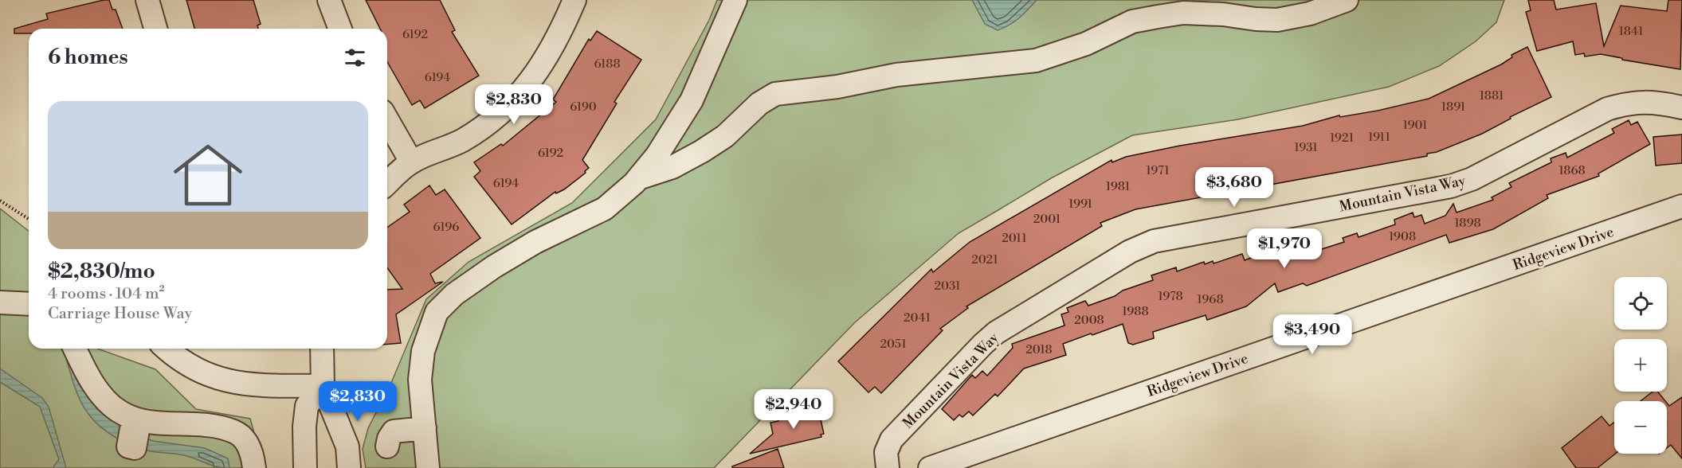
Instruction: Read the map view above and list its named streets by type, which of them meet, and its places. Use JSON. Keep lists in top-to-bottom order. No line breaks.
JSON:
{"streets":{"street":["Mountain Vista Way","Ridgeview Drive"]},"house_numbers":["1841","6192","6188","6194","1881","6190","1891","1901","1911","1921","1931","6192","1971","1868","6194","1981","1991","2001","1898","6196","1908","2011","2021","2031","1978","1968","1988","2041","2008","2051","2018"],"page":{"heading":"6 homes","price":["$2,830","$3,680","$1,970","$3,490","$2,830","$2,940"],"list":[{"name":"$2,830/mo","note":"4 rooms · 104 m² · Carriage House Way"}],"map_buttons":["+","−"]}}
